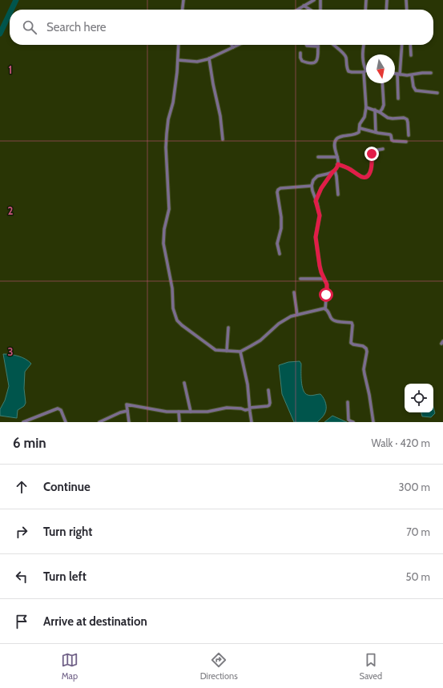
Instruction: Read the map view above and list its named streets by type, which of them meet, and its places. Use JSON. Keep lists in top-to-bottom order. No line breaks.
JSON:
{"north":"bottom","page":{"search":"Search here","heading":["6 min","Walk · 420 m"],"list":[["Continue","300 m"],["Turn right","70 m"],["Turn left","50 m"],"Arrive at destination"],"nav":["Map","Directions","Saved"]},"grid":{"rows":["1","2","3"]}}
